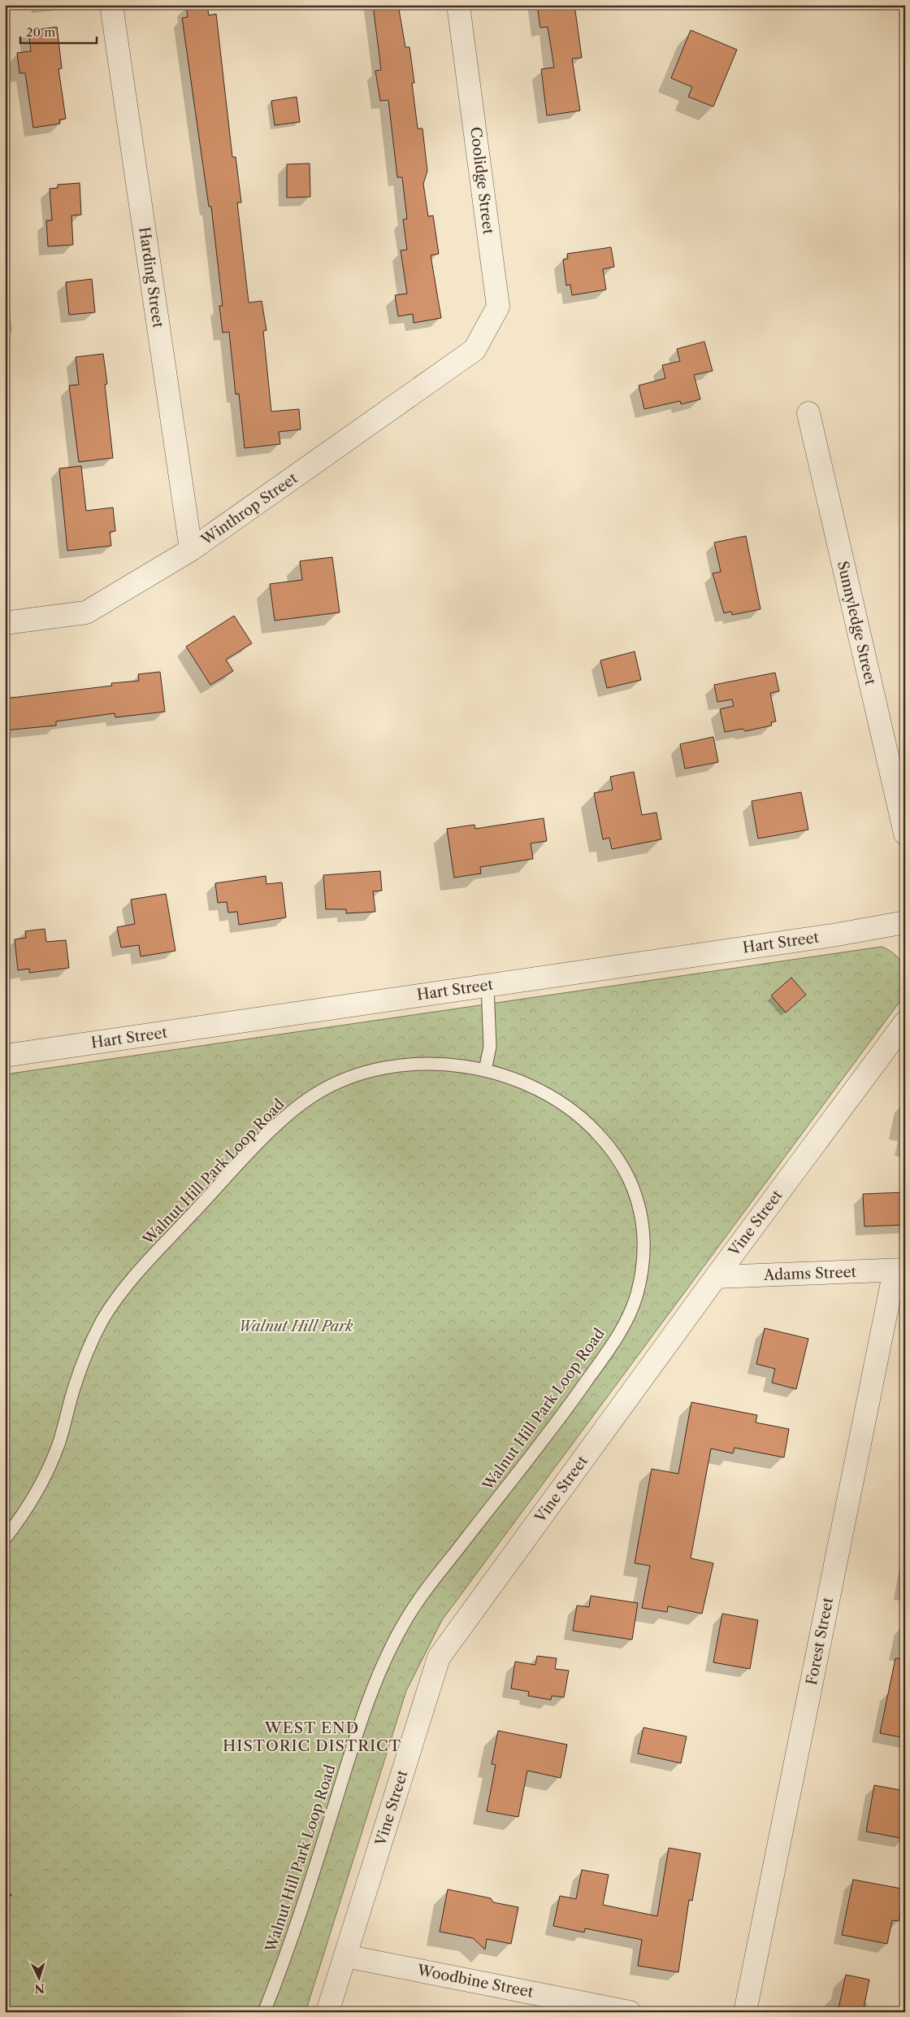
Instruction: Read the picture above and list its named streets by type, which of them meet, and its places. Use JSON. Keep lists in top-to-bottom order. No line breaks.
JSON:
{"streets":{"street":["Coolidge Street","Harding Street","Winthrop Street","Sunnyledge Street","Hart Street","Vine Street","Adams Street","Forest Street","Woodbine Street"],"lane":["Walnut Hill Park Loop Road"]},"crossings":[["Coolidge Street","Winthrop Street"],["Harding Street","Winthrop Street"],["Vine Street","Adams Street"],["Vine Street","Woodbine Street"],["Adams Street","Forest Street"]],"districts":["WEST END HISTORIC DISTRICT"],"parks":["Walnut Hill Park"],"scale_bar":"20 m","north":"bottom"}
